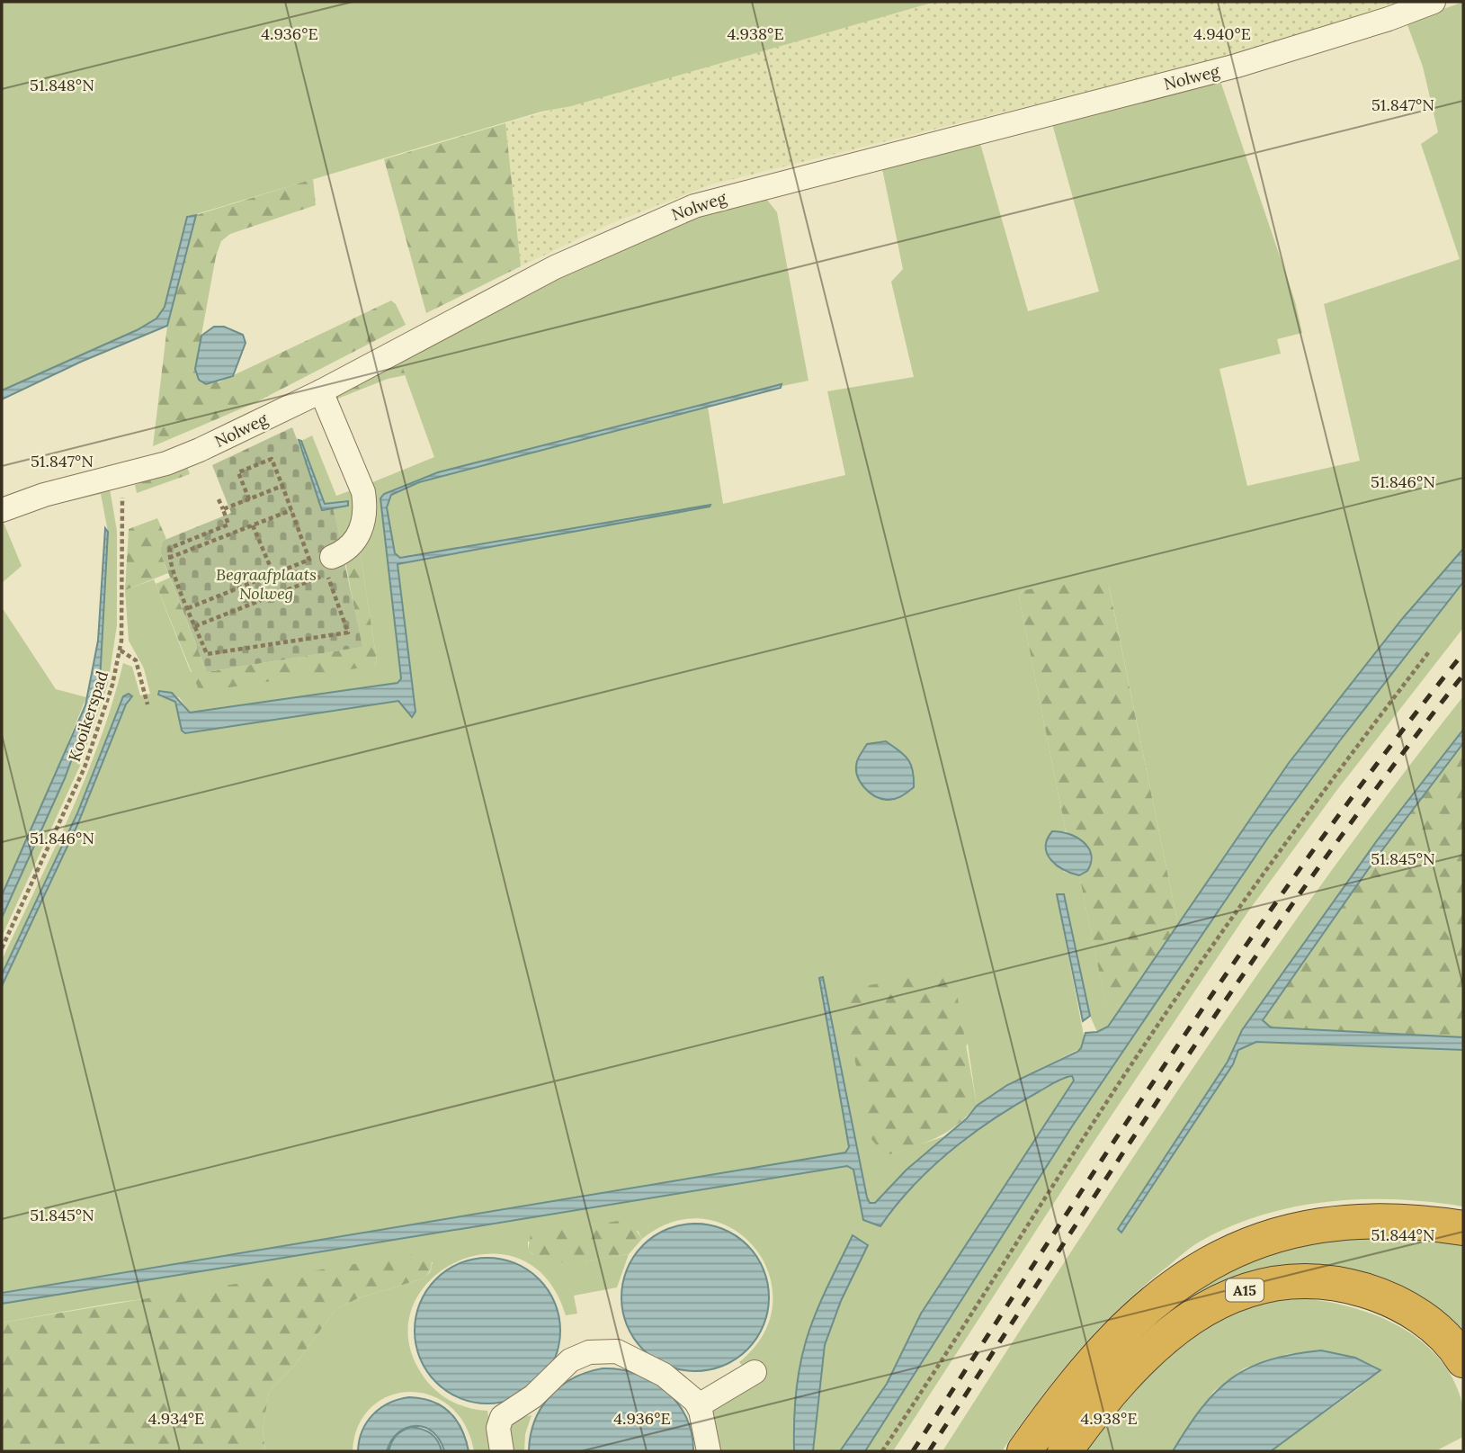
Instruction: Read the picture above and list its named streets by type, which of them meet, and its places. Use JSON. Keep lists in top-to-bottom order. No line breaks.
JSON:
{"streets":{"highway":["A15"],"street":["Nolweg"],"path":["Kooikerspad"]},"crossings":[["Nolweg","Kooikerspad"]],"parks":["Begraafplaats Nolweg"],"coordinates":["4.936°E","4.938°E","4.940°E","51.848°N","51.847°N","51.846°N","51.845°N","51.844°N","4.934°E"]}
